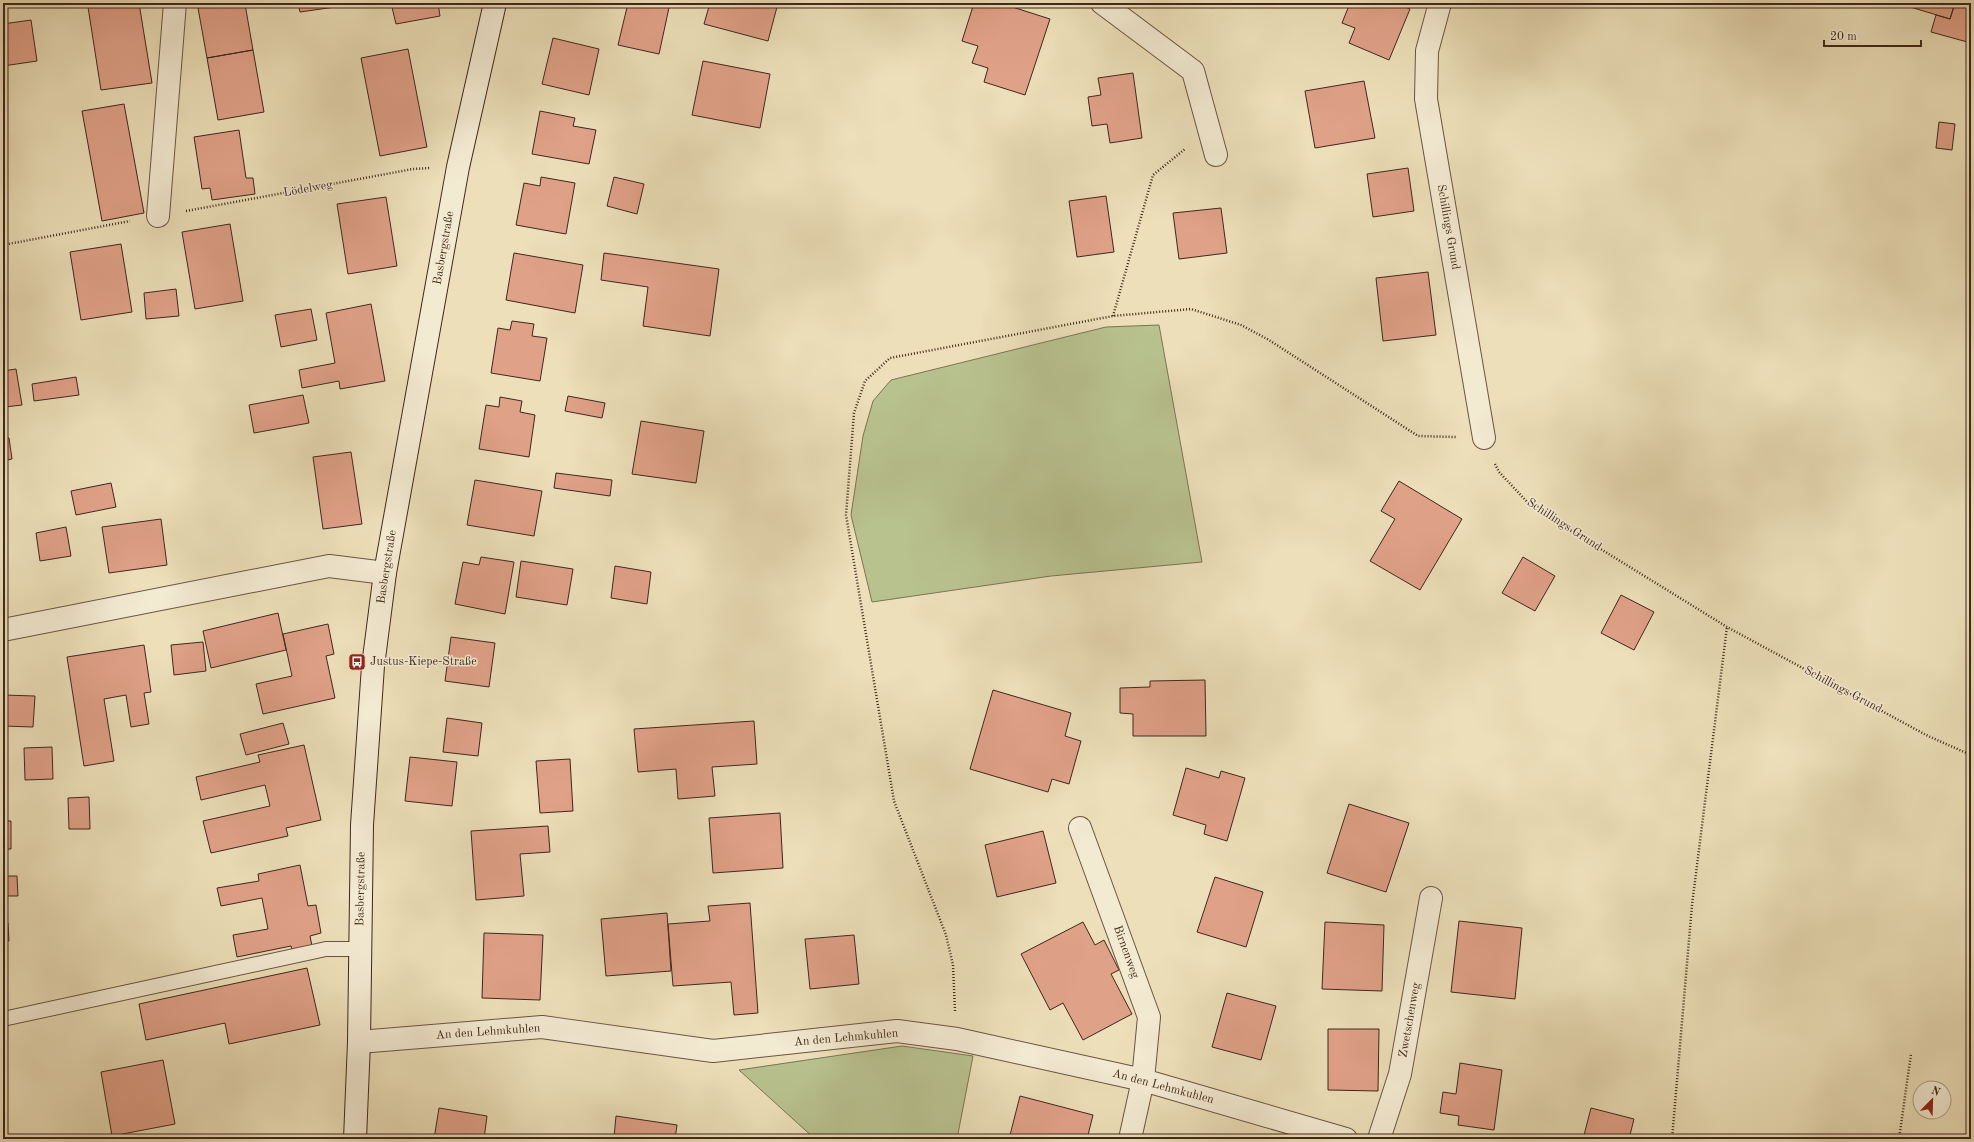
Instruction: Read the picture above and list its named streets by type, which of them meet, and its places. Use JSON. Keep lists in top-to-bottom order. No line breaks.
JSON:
{"streets":{"street":["Schillings Grund","Basbergstraße","Birnenweg","Zwetschenweg","An den Lehmkuhlen"],"path":["Lödelweg"]},"crossings":[["Lödelweg","Basbergstraße"],["Basbergstraße","An den Lehmkuhlen"],["Birnenweg","An den Lehmkuhlen"]],"places":{"bus stop":["Justus-Kiepe-Straße"]},"scale_bar":"20 m","north":"top right"}
